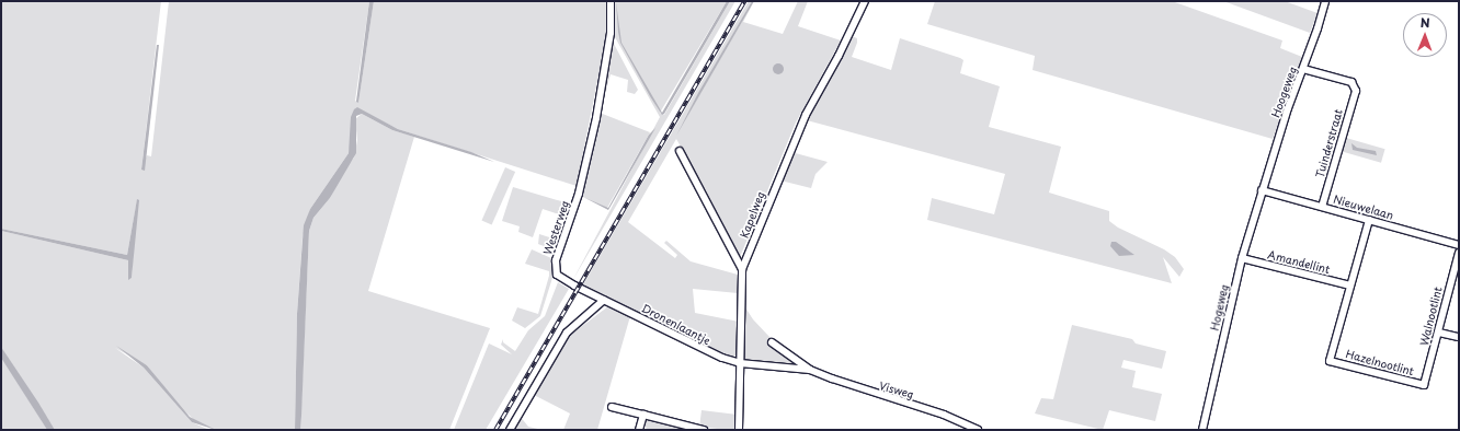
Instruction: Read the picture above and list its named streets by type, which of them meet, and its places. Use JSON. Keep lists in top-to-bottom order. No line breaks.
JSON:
{"streets":{"street":["Hoogeweg","Tuinderstraat","Nieuwelaan","Kapelweg","Westerweg","Amandellint","Hogeweg","Walnootlint","Dronenlaantje","Hazelnootlint","Visweg"]},"crossings":[["Hoogeweg","Tuinderstraat"],["Hoogeweg","Nieuwelaan"],["Hoogeweg","Hogeweg"],["Tuinderstraat","Nieuwelaan"],["Nieuwelaan","Hogeweg"],["Kapelweg","Dronenlaantje"],["Kapelweg","Visweg"],["Westerweg","Dronenlaantje"],["Amandellint","Hogeweg"],["Amandellint","Hazelnootlint"],["Walnootlint","Hazelnootlint"],["Dronenlaantje","Visweg"]],"north":"top"}
